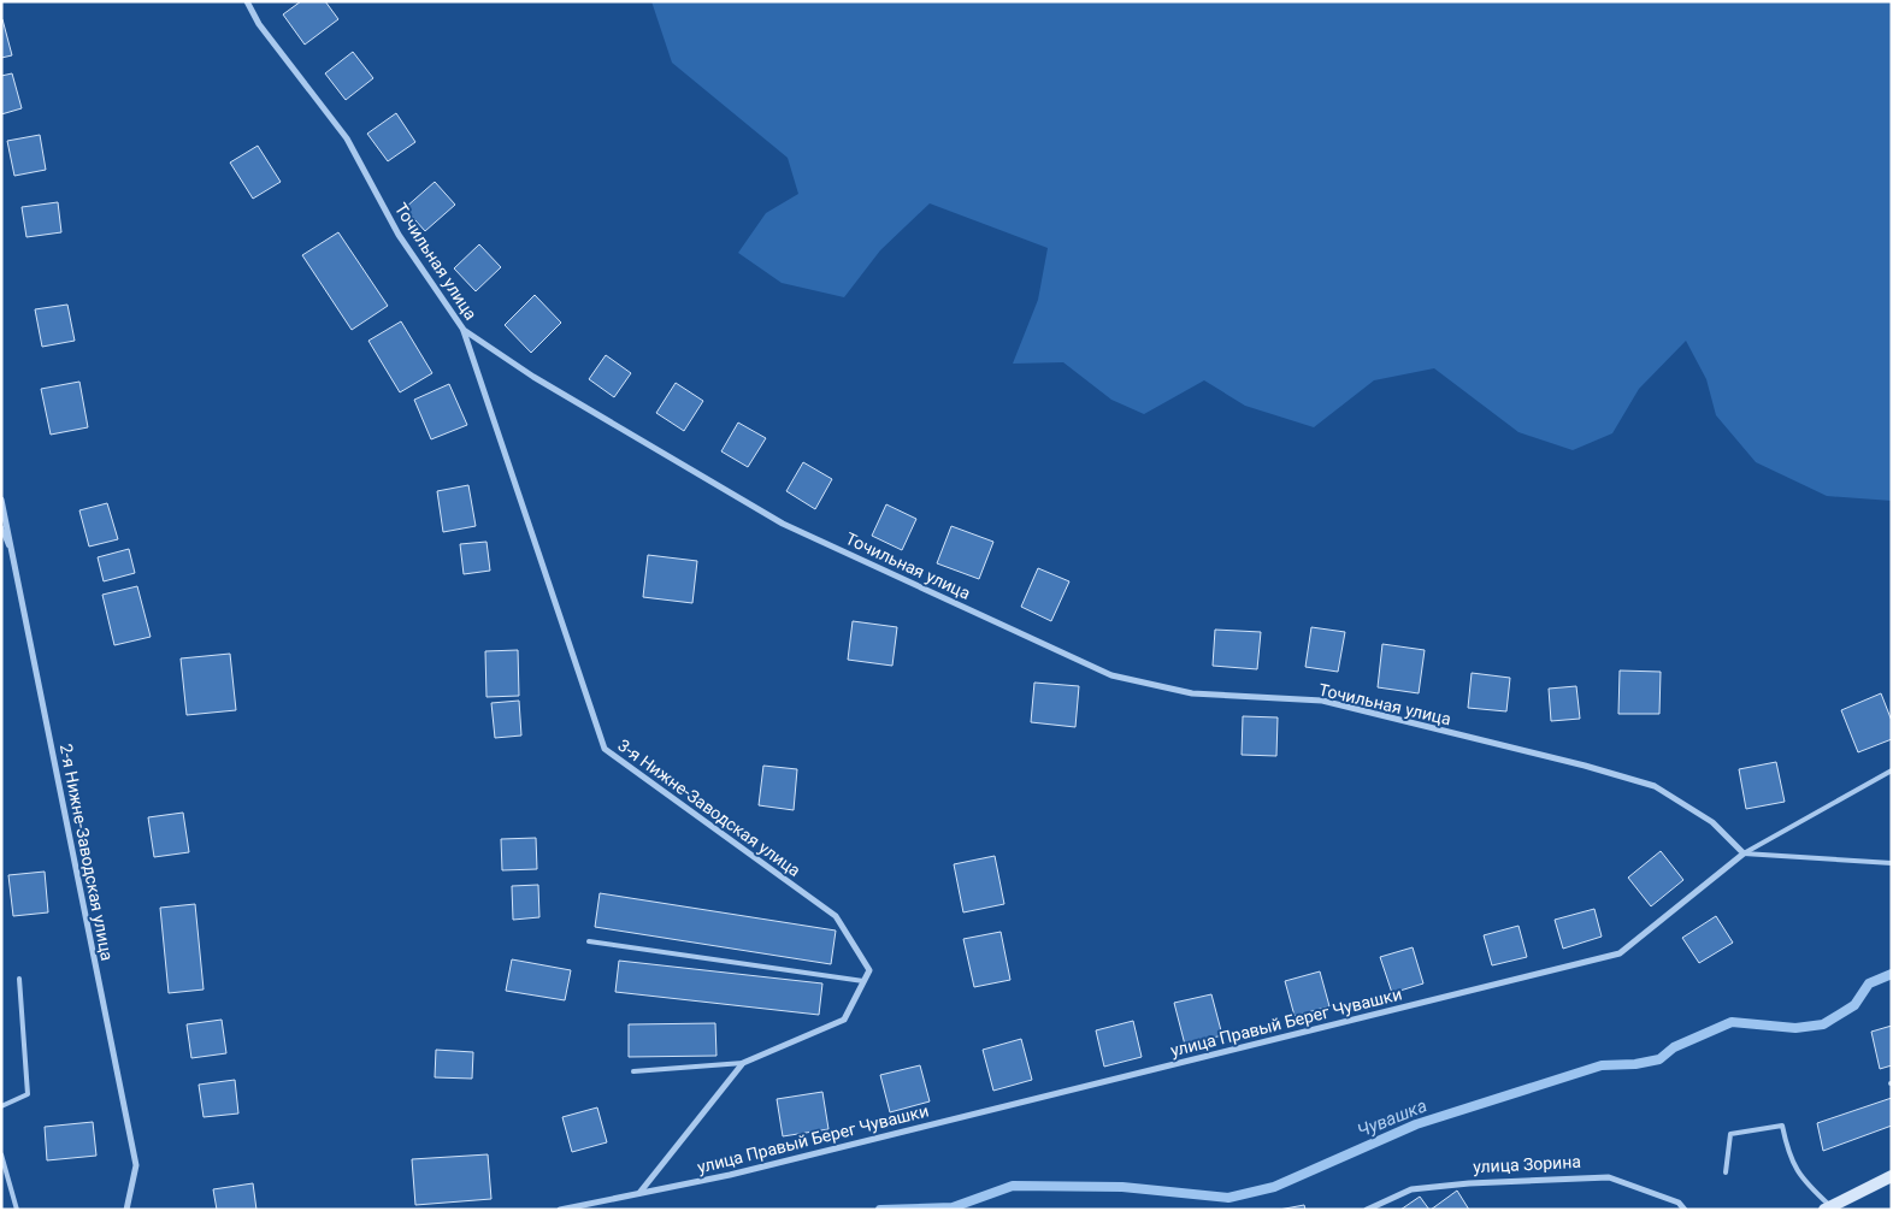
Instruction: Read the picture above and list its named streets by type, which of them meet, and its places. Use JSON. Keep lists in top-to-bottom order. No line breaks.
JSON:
{"streets":{"street":["Точильная улица","3-я Нижне-Заводская улица","2-я Нижне-Заводская улица","улица Правый Берег Чувашки","улица Зорина"]},"crossings":[["Точильная улица","3-я Нижне-Заводская улица"],["Точильная улица","улица Правый Берег Чувашки"]],"water":["Чувашка"]}
